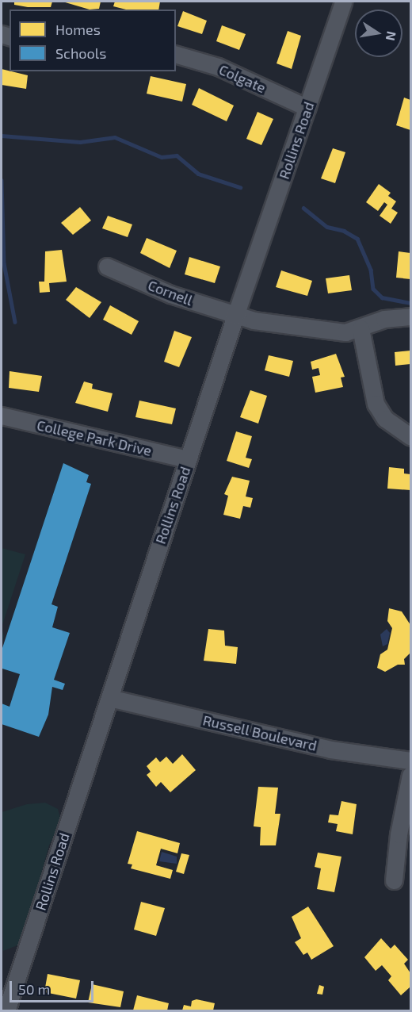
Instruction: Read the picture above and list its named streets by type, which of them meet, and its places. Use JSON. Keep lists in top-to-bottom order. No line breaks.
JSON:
{"streets":{"street":["Colgate","Rollins Road","Cornell","College Park Drive","Russell Boulevard"]},"crossings":[["Colgate","Rollins Road"],["Rollins Road","Cornell"],["Rollins Road","College Park Drive"],["Rollins Road","Russell Boulevard"]],"legend":["Homes","Schools"],"scale_bar":"50 m","north":"right"}
